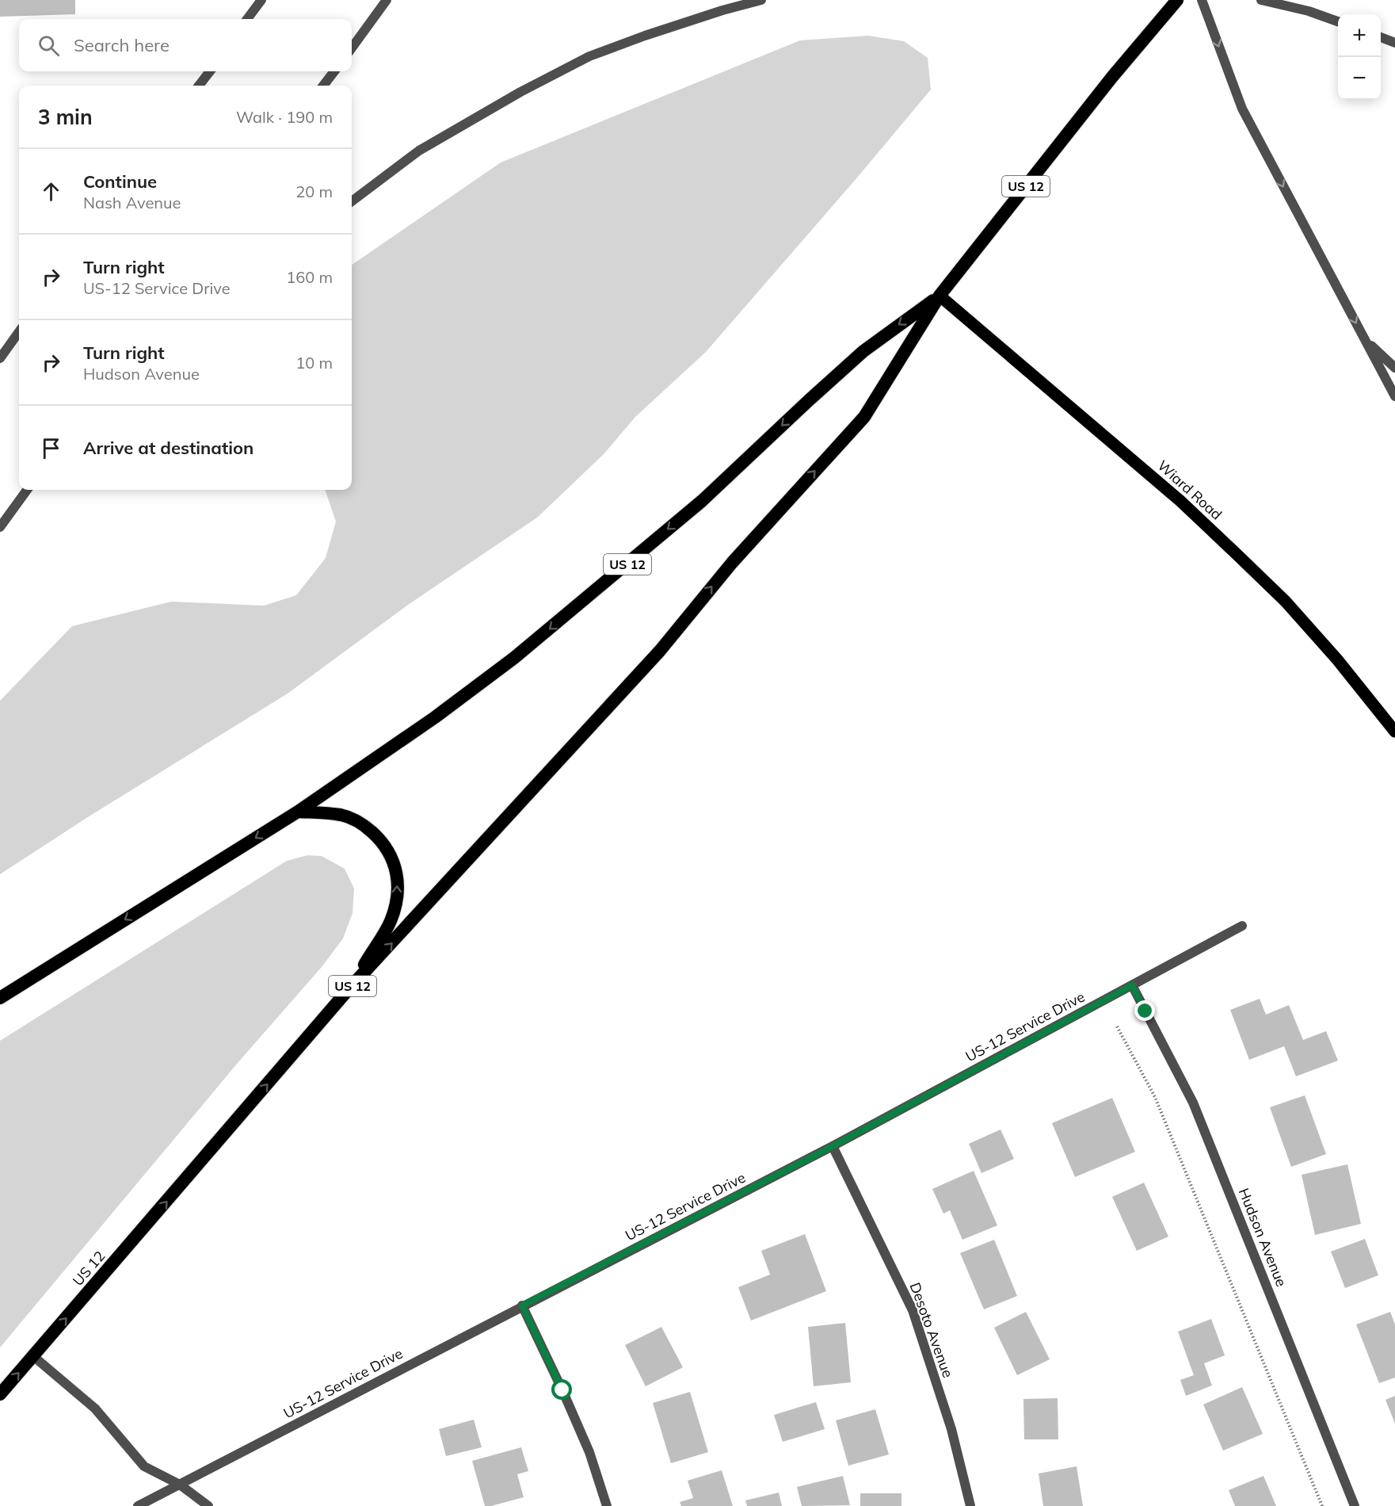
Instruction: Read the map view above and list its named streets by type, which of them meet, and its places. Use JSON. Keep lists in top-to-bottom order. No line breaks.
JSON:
{"streets":{"highway":["US 12"],"main road":["Wiard Road"],"street":["US-12 Service Drive","Hudson Avenue","Desoto Avenue"]},"crossings":[["US 12","Wiard Road"],["US-12 Service Drive","Hudson Avenue"],["US-12 Service Drive","Desoto Avenue"]],"page":{"map_buttons":["+","−"],"search":"Search here","heading":["3 min","Walk · 190 m"],"list":[["Continue","Nash Avenue","20 m"],["Turn right","US-12 Service Drive","160 m"],["Turn right","Hudson Avenue","10 m"],"Arrive at destination"]}}
